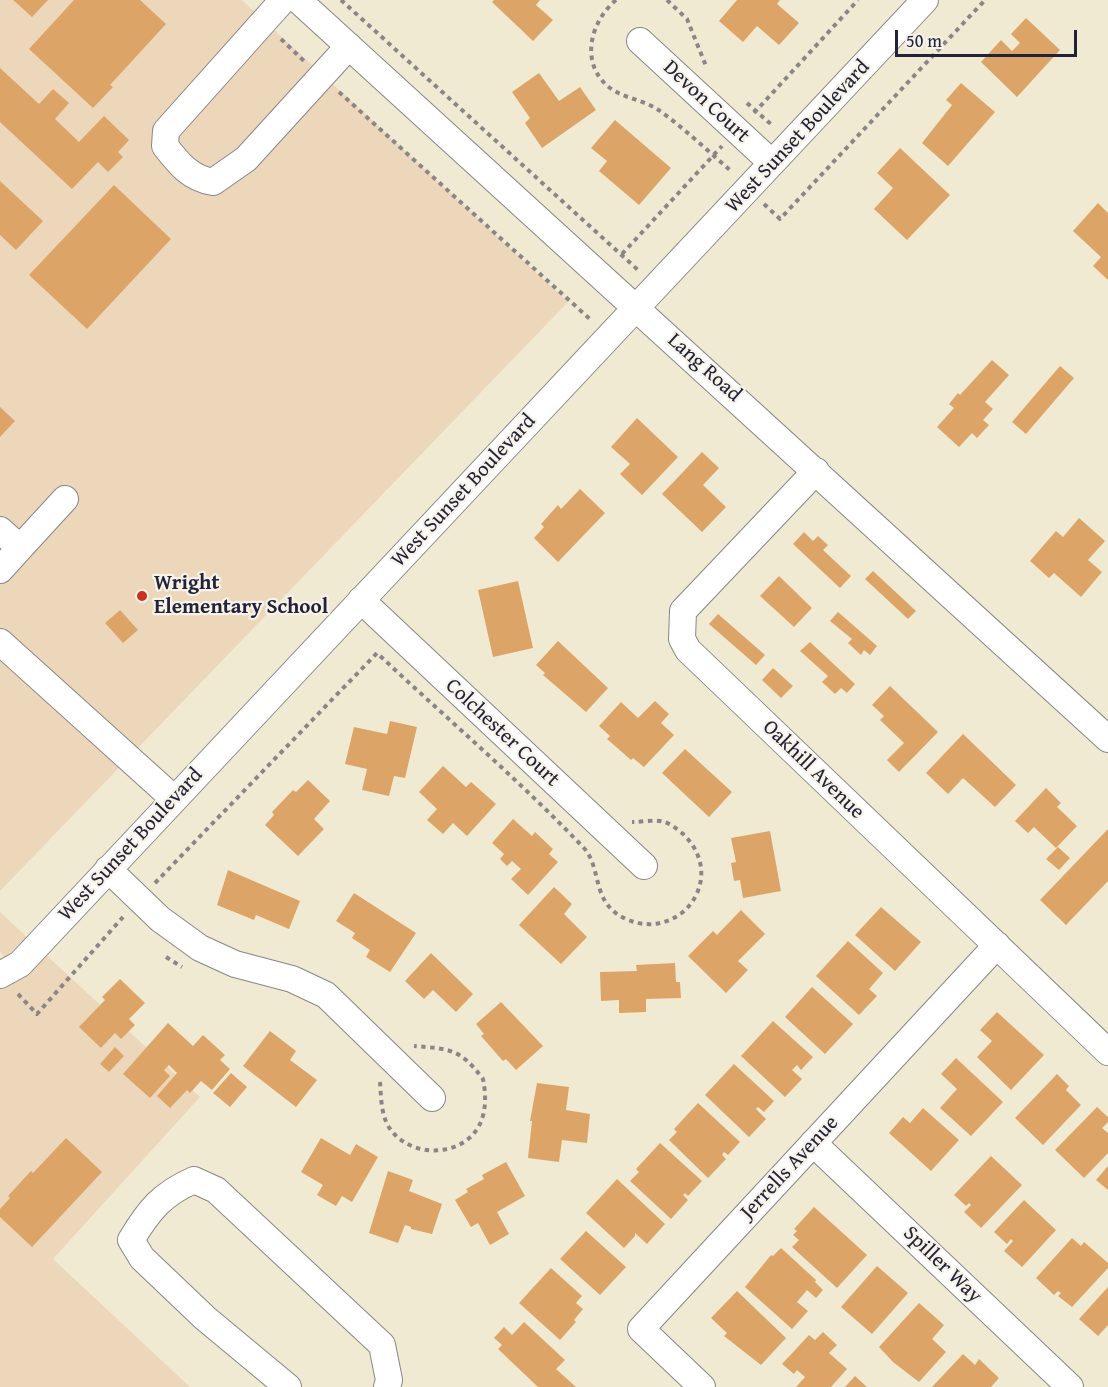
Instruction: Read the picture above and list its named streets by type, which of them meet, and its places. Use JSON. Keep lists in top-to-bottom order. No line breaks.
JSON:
{"streets":{"street":["Devon Court","West Sunset Boulevard","Lang Road","Colchester Court","Oakhill Avenue","Jerrells Avenue","Spiller Way"]},"crossings":[["Devon Court","West Sunset Boulevard"],["West Sunset Boulevard","Lang Road"],["West Sunset Boulevard","Colchester Court"],["Lang Road","Oakhill Avenue"],["Oakhill Avenue","Jerrells Avenue"],["Jerrells Avenue","Spiller Way"]],"places":["Wright Elementary School"],"scale_bar":"50 m"}
